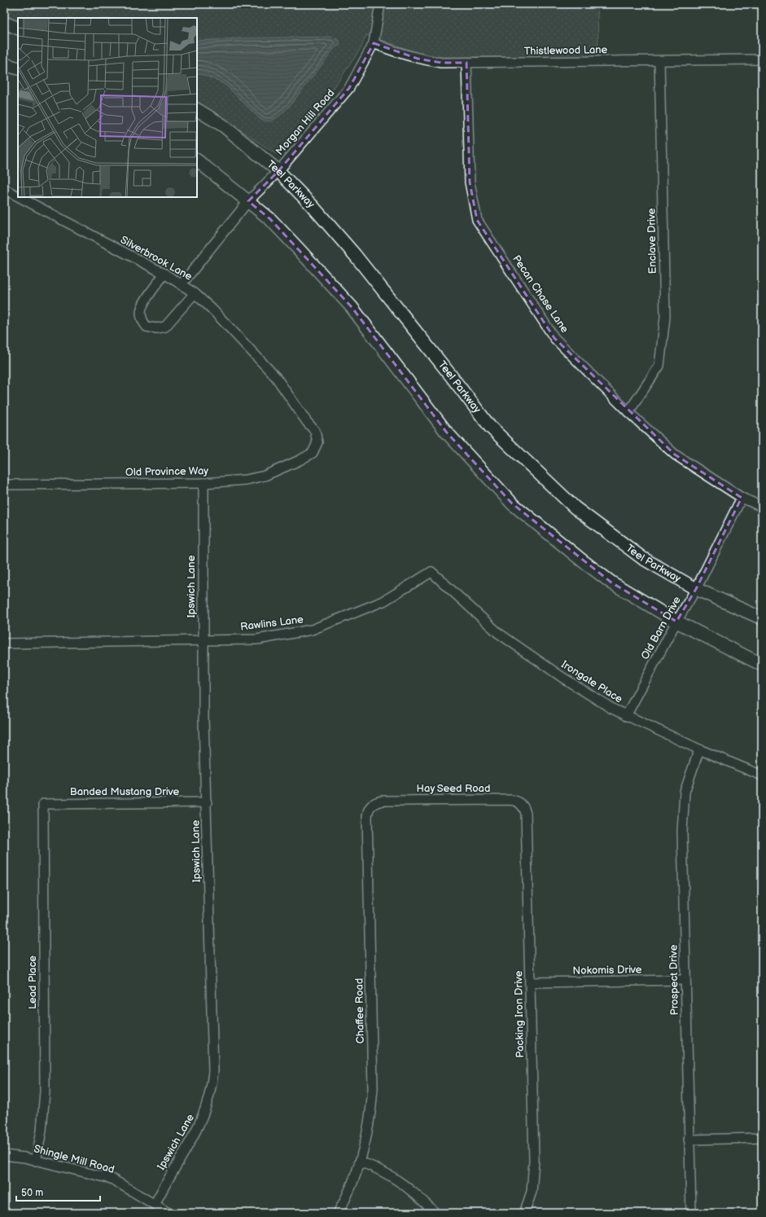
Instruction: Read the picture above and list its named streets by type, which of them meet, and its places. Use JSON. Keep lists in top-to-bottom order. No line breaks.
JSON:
{"streets":{"main road":["Teel Parkway"],"street":["Thistlewood Lane","Morgan Hill Road","Enclave Drive","Silverbrook Lane","Pecan Chase Lane","Old Province Way","Ipswich Lane","Rawlins Lane","Old Barn Drive","Irongate Place","Hay Seed Road","Banded Mustang Drive","Nokomis Drive","Prospect Drive","Lead Place","Chaffee Road","Packing Iron Drive","Shingle Mill Road"]},"crossings":[["Thistlewood Lane","Morgan Hill Road"],["Thistlewood Lane","Enclave Drive"],["Thistlewood Lane","Pecan Chase Lane"],["Morgan Hill Road","Teel Parkway"],["Morgan Hill Road","Silverbrook Lane"],["Teel Parkway","Old Barn Drive"],["Enclave Drive","Pecan Chase Lane"],["Silverbrook Lane","Old Province Way"],["Pecan Chase Lane","Old Barn Drive"],["Old Province Way","Ipswich Lane"],["Ipswich Lane","Rawlins Lane"],["Ipswich Lane","Banded Mustang Drive"],["Ipswich Lane","Shingle Mill Road"],["Rawlins Lane","Irongate Place"],["Old Barn Drive","Irongate Place"],["Irongate Place","Prospect Drive"],["Hay Seed Road","Chaffee Road"],["Hay Seed Road","Packing Iron Drive"],["Banded Mustang Drive","Lead Place"],["Nokomis Drive","Prospect Drive"],["Nokomis Drive","Packing Iron Drive"],["Lead Place","Shingle Mill Road"]],"scale_bar":"50 m"}
